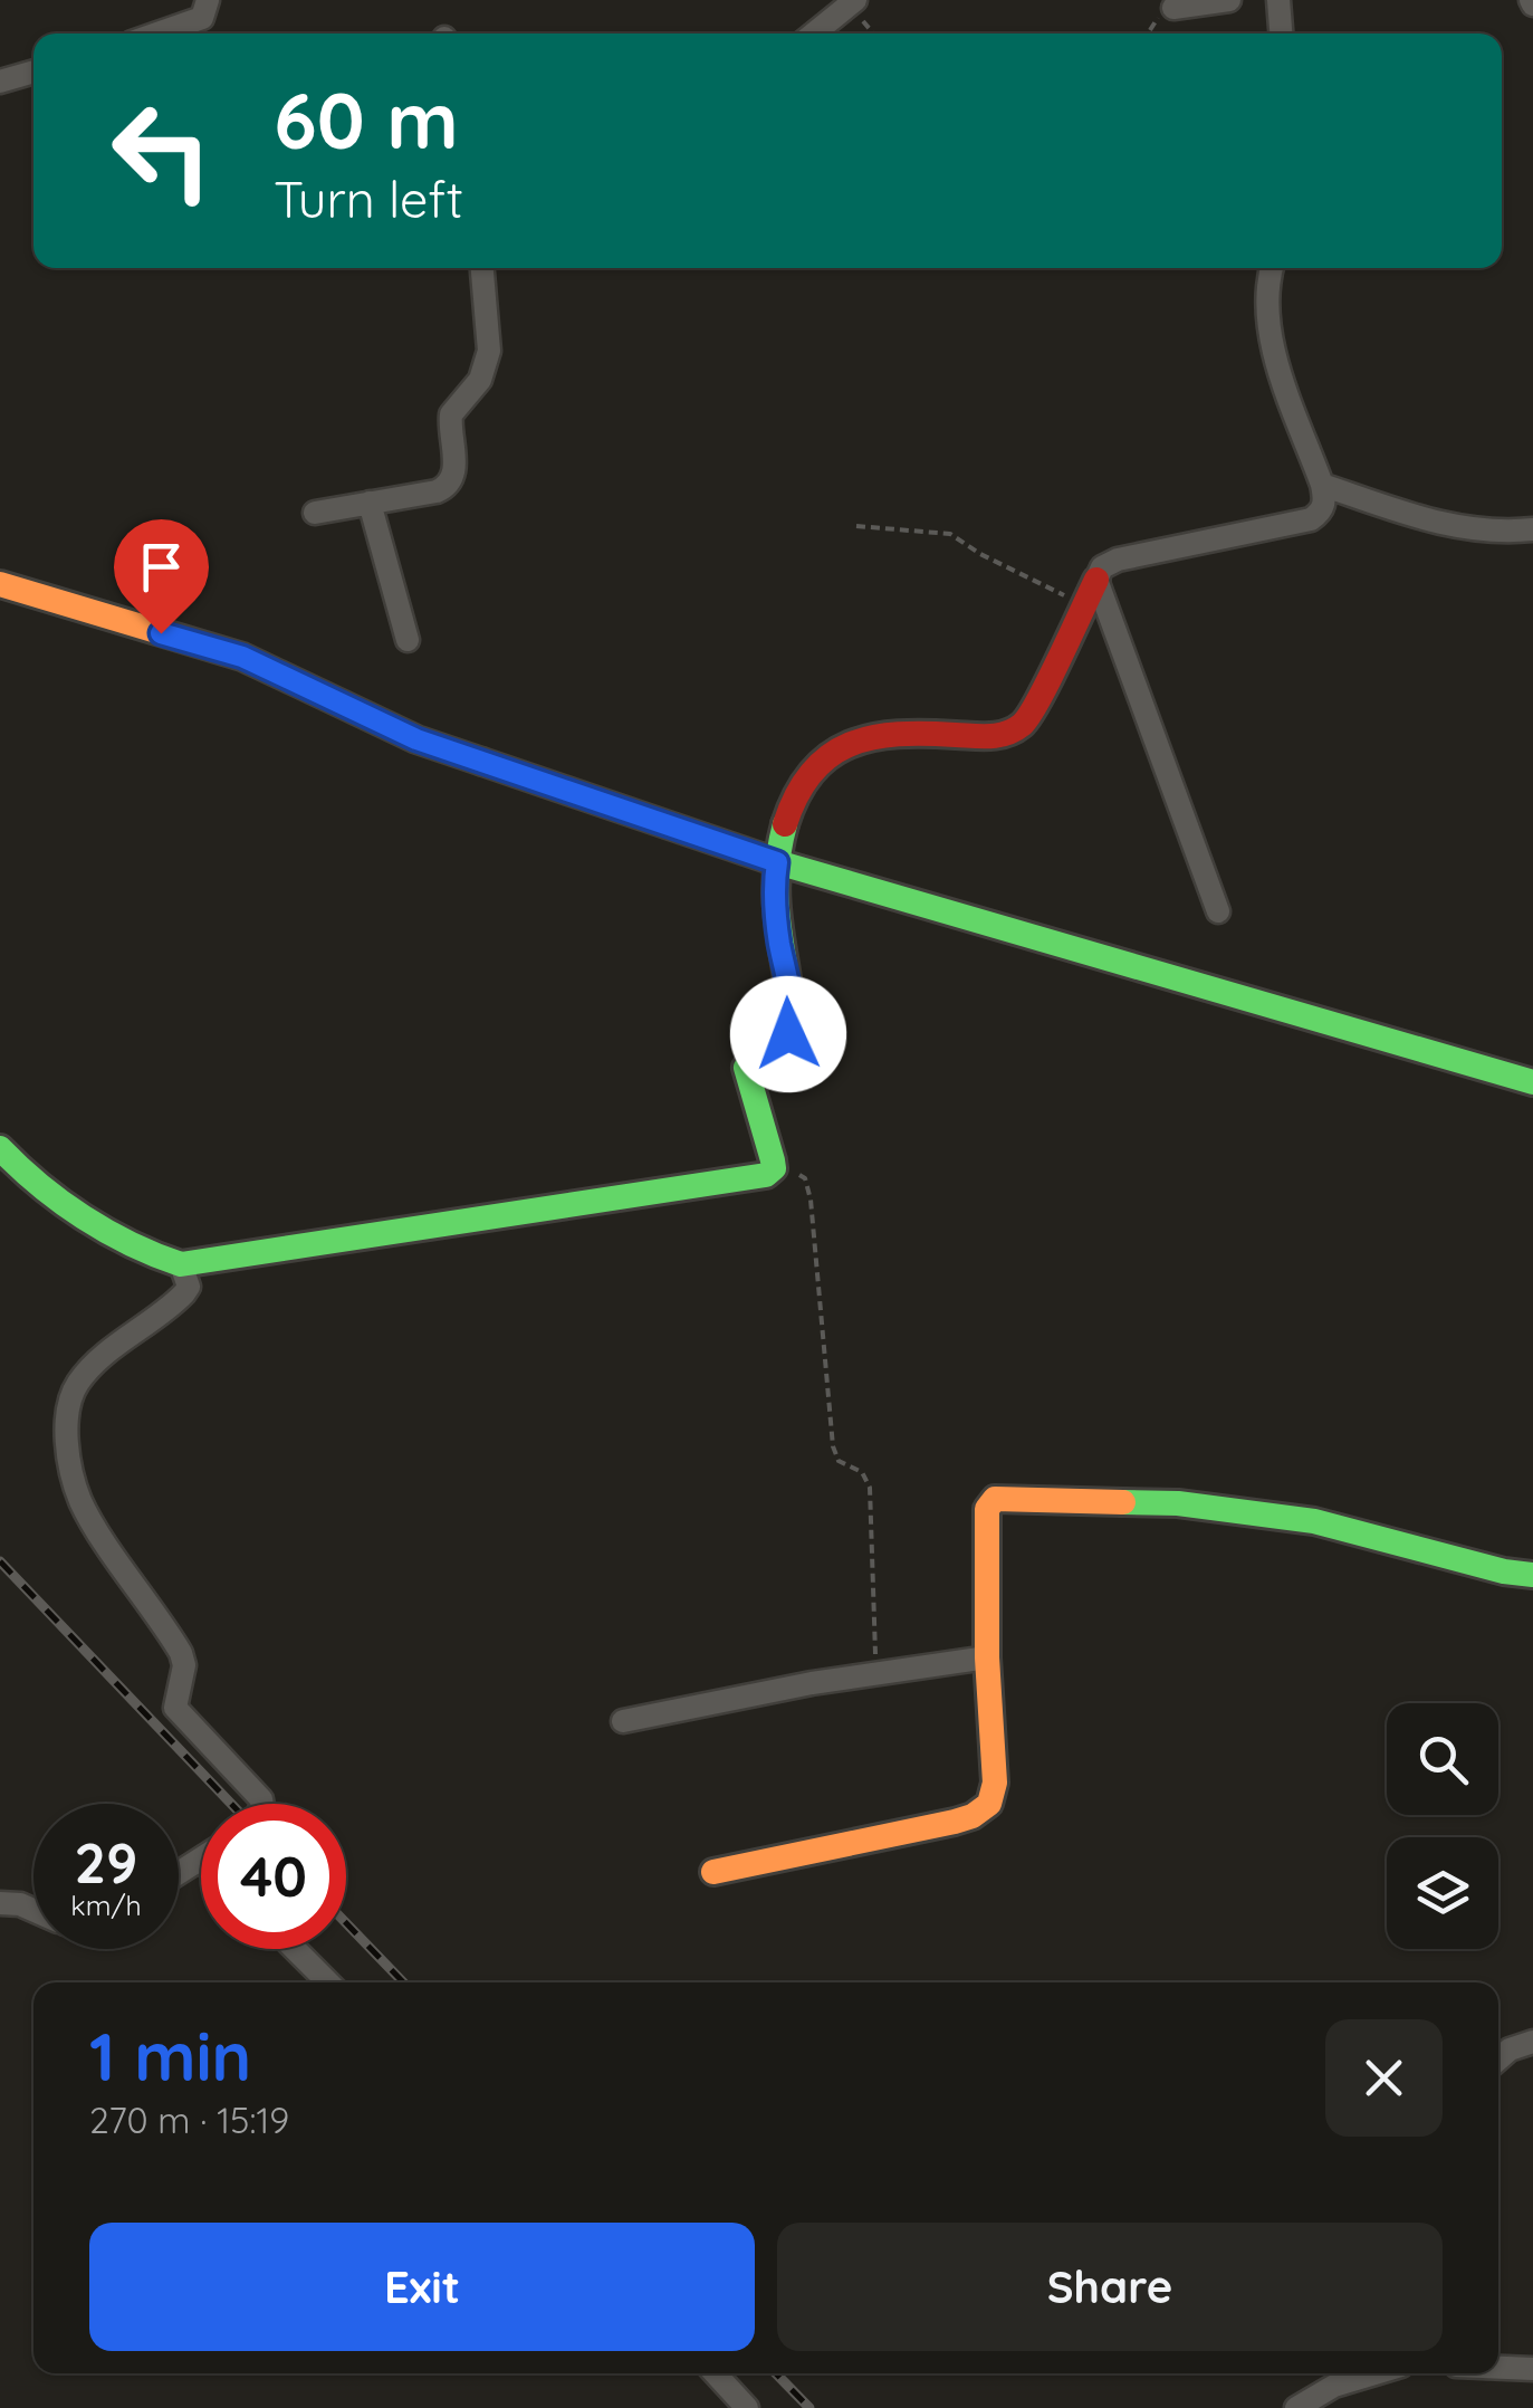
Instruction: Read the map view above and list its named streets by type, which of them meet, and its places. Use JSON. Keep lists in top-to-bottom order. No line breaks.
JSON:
{"page":{"turn":["60 m","Turn left"],"speed":"29 km/h","limit":"40","heading":["1 min","270 m · 15:19"],"buttons":["Exit","Share"]}}
